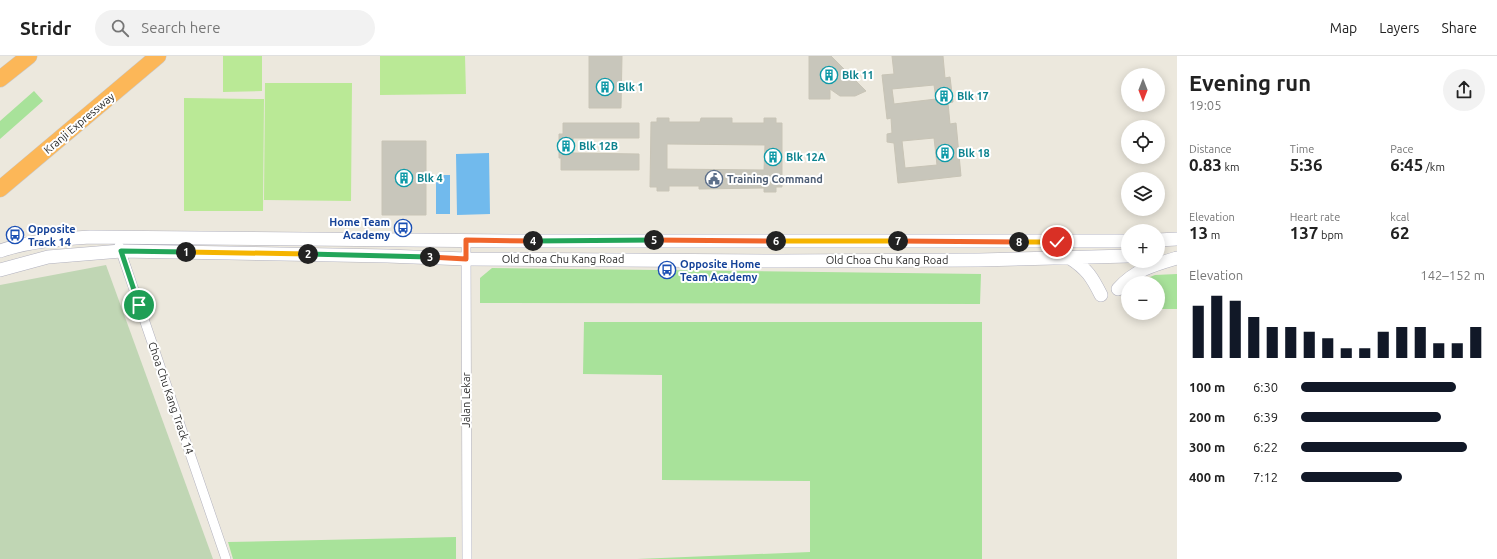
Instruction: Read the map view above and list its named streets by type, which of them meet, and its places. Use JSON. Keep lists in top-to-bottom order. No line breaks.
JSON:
{"streets":{"highway":["Kranji Expressway"],"main road":["Old Choa Chu Kang Road"],"street":["Choa Chu Kang Track 14","Jalan Lekar"]},"crossings":[["Old Choa Chu Kang Road","Choa Chu Kang Track 14"],["Old Choa Chu Kang Road","Jalan Lekar"]],"places":{"building":["Blk 11","Blk 1","Blk 17","Blk 12B","Blk 18","Blk 12A","Blk 4"],"public building":["Training Command"],"bus stop":["Home Team Academy","Opposite Track 14","Opposite Home Team Academy"]},"north":"bottom","page":{"header":"Stridr","search":"Search here","nav":["Map","Layers","Share"],"heading":["Evening run","19:05"],"map_buttons":["+","−"],"stats":[["Distance","0.83 km"],["Time","5:36"],["Pace","6:45 /km"],["Elevation","13 m"],["Heart rate","137 bpm"],["kcal","62"]],"pins":["5","4","6","7","8","1","2","3"],"chart":["Elevation","142–152 m"],"list":[{"name":"100 m","note":"6:30"},{"name":"200 m","note":"6:39"},{"name":"300 m","note":"6:22"},{"name":"400 m","note":"7:12"}]}}
